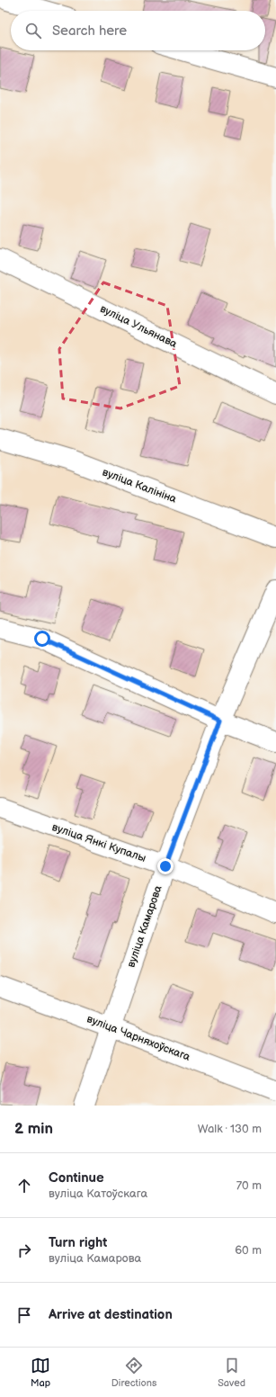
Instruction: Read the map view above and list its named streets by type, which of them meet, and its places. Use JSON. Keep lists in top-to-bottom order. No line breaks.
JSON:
{"streets":{"street":["вуліца Ульянава","вуліца Калініна","вуліца Янкі Купалы","вуліца Камарова","вуліца Чарняхоўскага"]},"crossings":[["вуліца Янкі Купалы","вуліца Камарова"],["вуліца Камарова","вуліца Чарняхоўскага"]],"page":{"search":"Search here","heading":["2 min","Walk · 130 m"],"list":[["Continue","вуліца Катоўскага","70 m"],["Turn right","вуліца Камарова","60 m"],"Arrive at destination"],"nav":["Map","Directions","Saved"]}}
